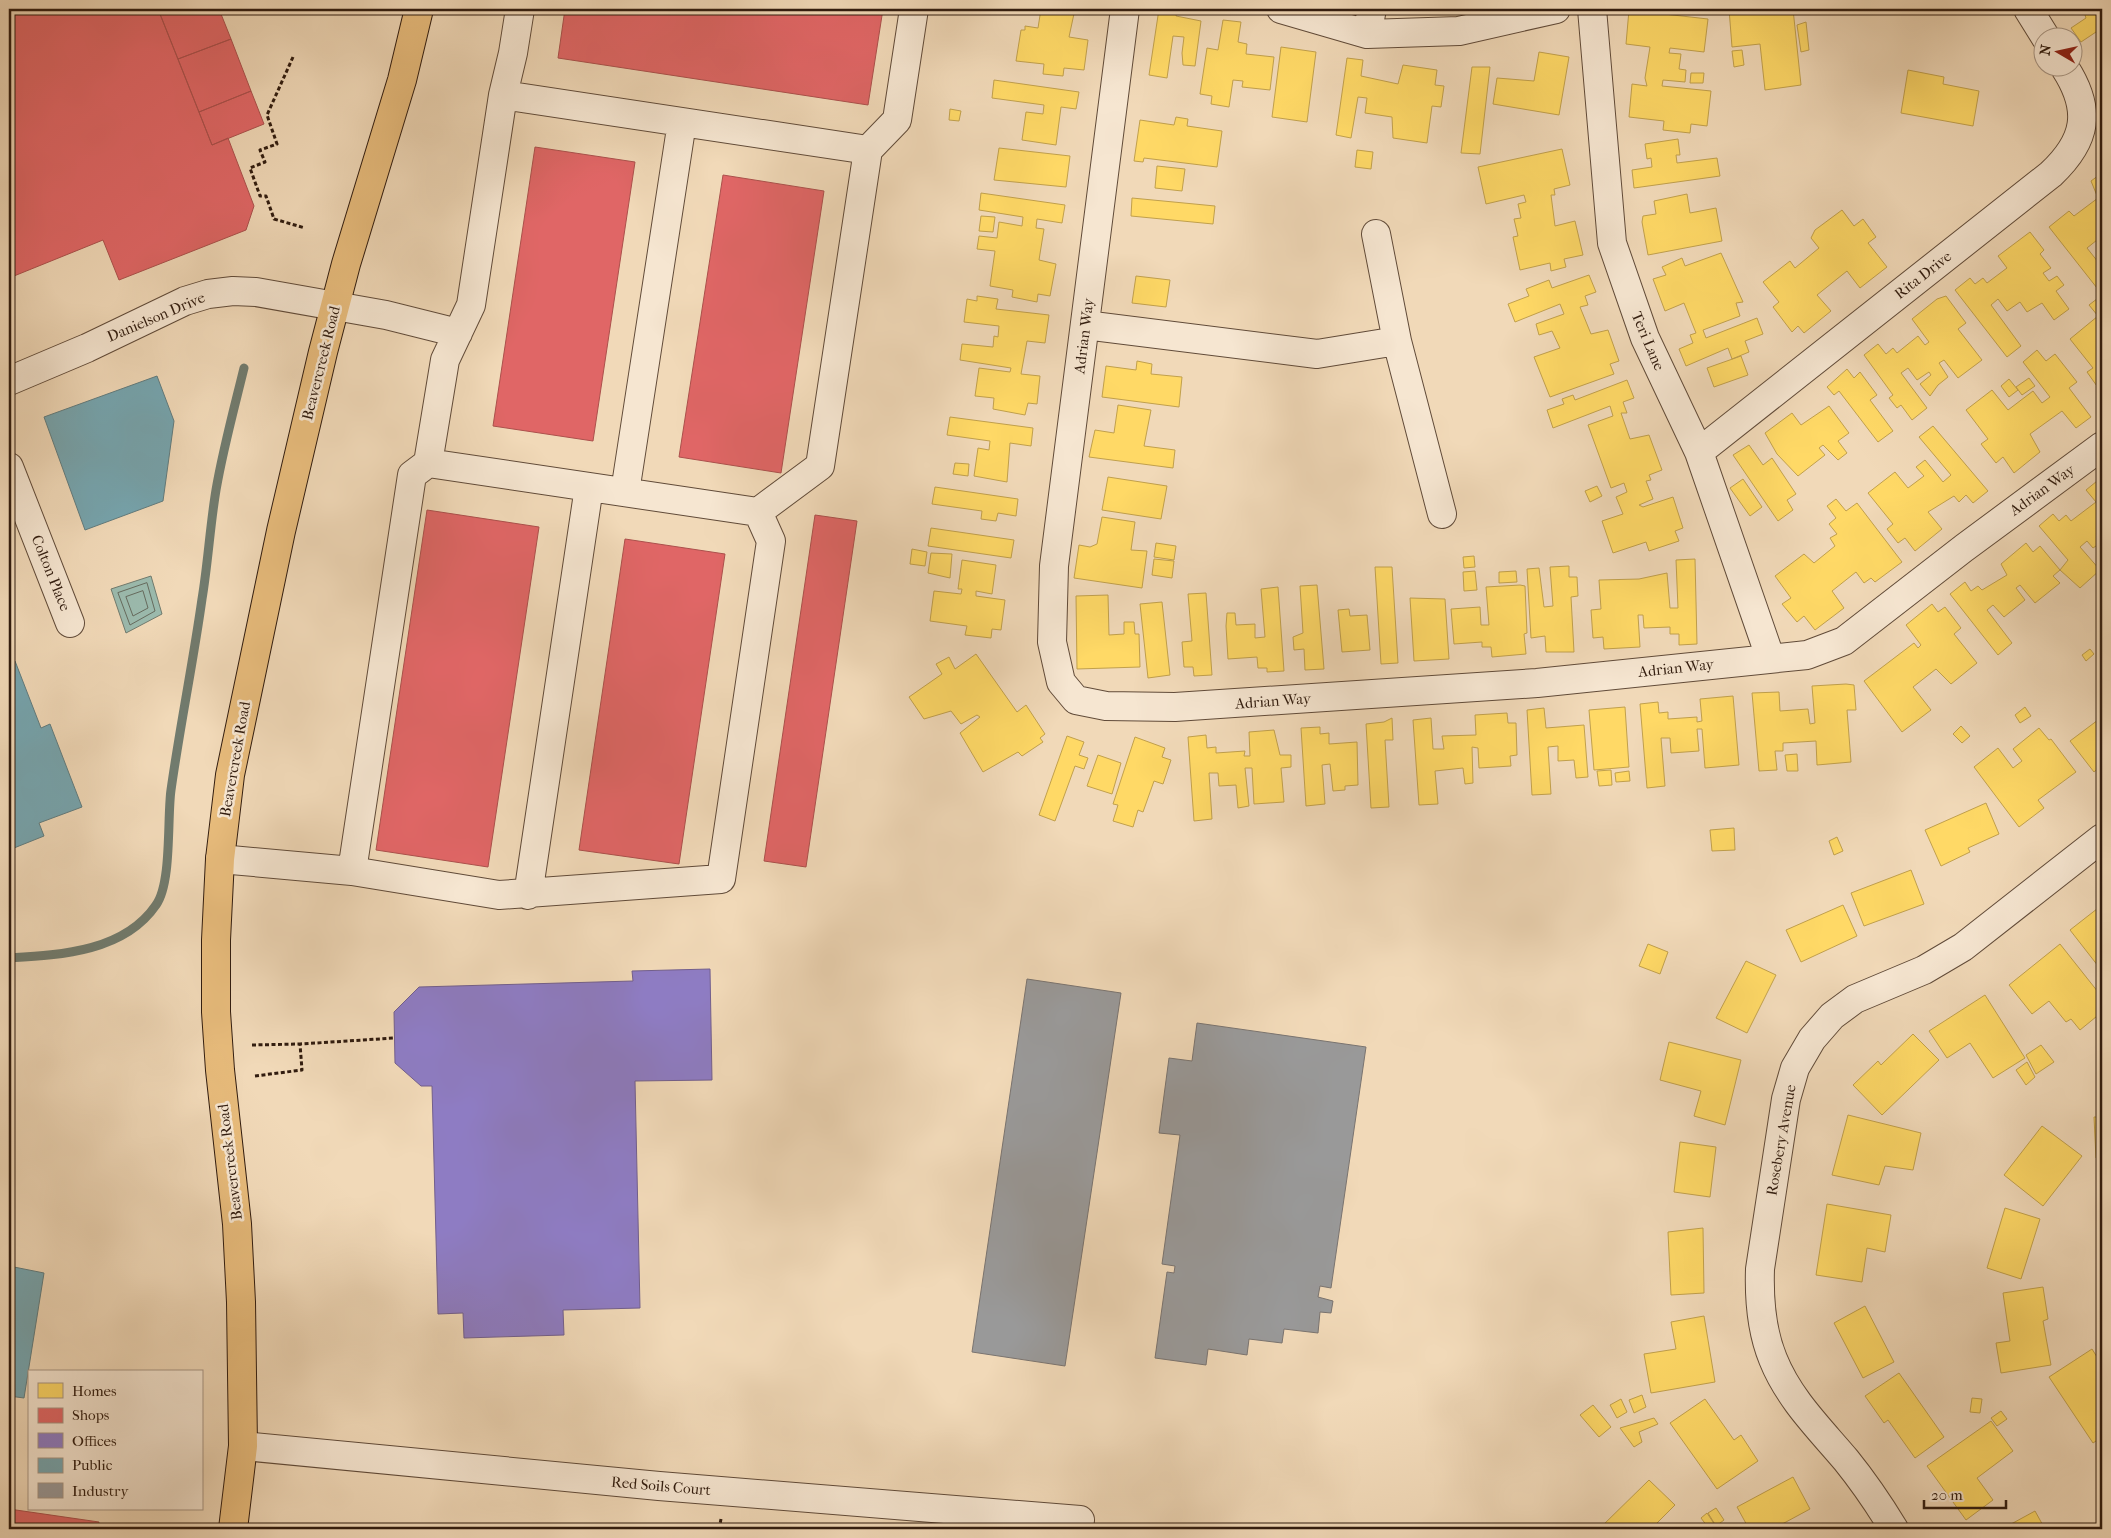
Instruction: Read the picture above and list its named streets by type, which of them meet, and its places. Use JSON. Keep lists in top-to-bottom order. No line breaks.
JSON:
{"streets":{"main road":["Beavercreek Road"],"street":["Rita Drive","Danielson Drive","Adrian Way","Teri Lane","Colton Place","Rosebery Avenue","Red Soils Court"]},"crossings":[["Rita Drive","Teri Lane"],["Danielson Drive","Beavercreek Road"],["Adrian Way","Teri Lane"],["Beavercreek Road","Red Soils Court"]],"legend":["Homes","Shops","Offices","Public","Industry"],"scale_bar":"20 m","north":"left"}
